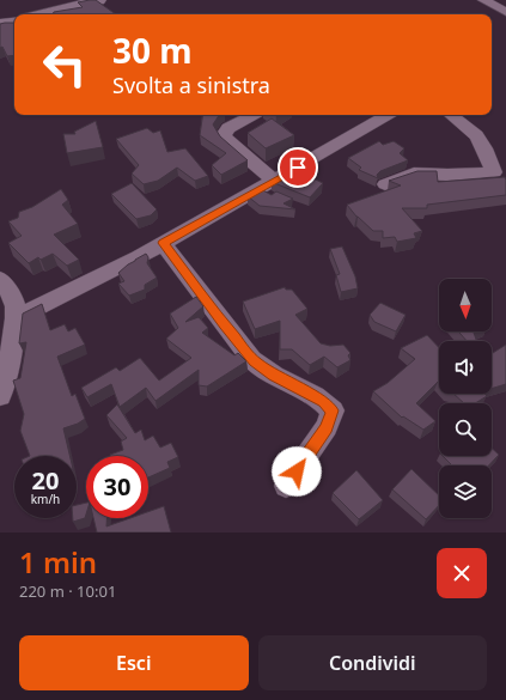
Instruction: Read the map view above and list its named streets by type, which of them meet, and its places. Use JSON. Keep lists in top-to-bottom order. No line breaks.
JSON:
{"north":"bottom","page":{"turn":["30 m","Svolta a sinistra"],"speed":"20 km/h","limit":"30","heading":["1 min","220 m · 10:01"],"buttons":["Esci","Condividi"]}}
